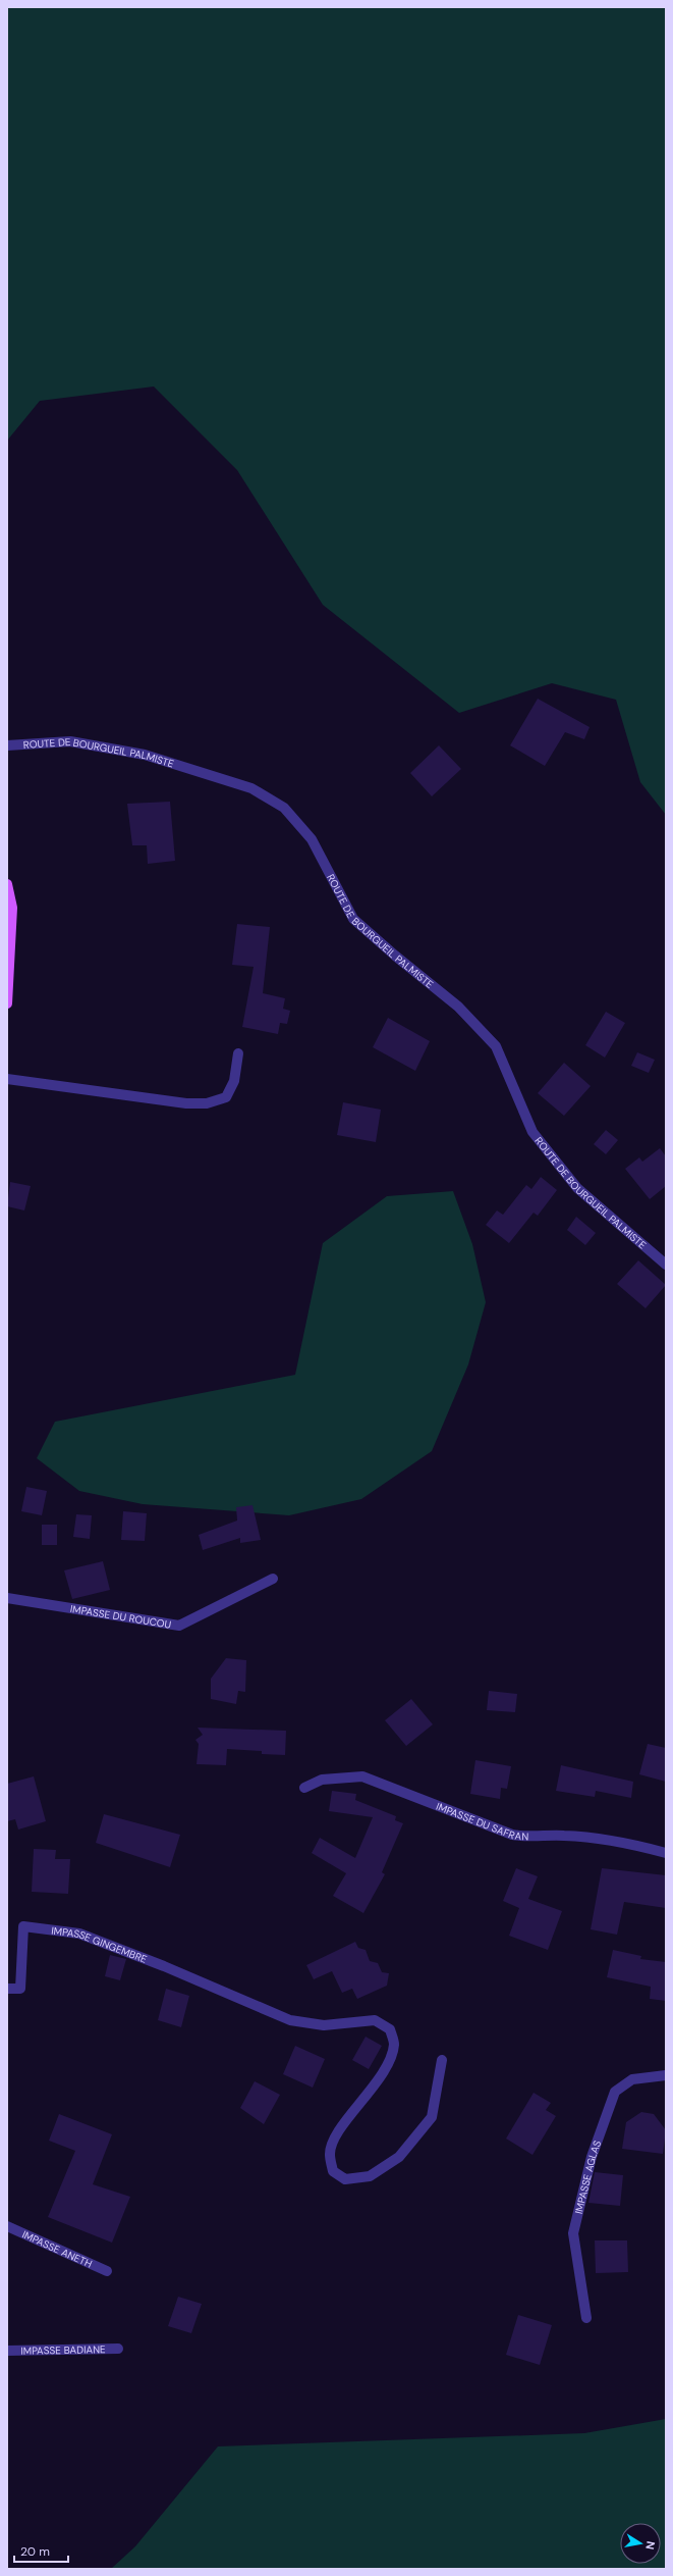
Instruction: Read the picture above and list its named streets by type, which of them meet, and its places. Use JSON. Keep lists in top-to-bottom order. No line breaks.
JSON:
{"streets":{"street":["ROUTE DE BOURGUEIL PALMISTE","IMPASSE DU ROUCOU","IMPASSE DU SAFRAN","IMPASSE GINGEMBRE","IMPASSE AGLAS","IMPASSE ANETH","IMPASSE BADIANE"]},"scale_bar":"20 m","north":"right"}
